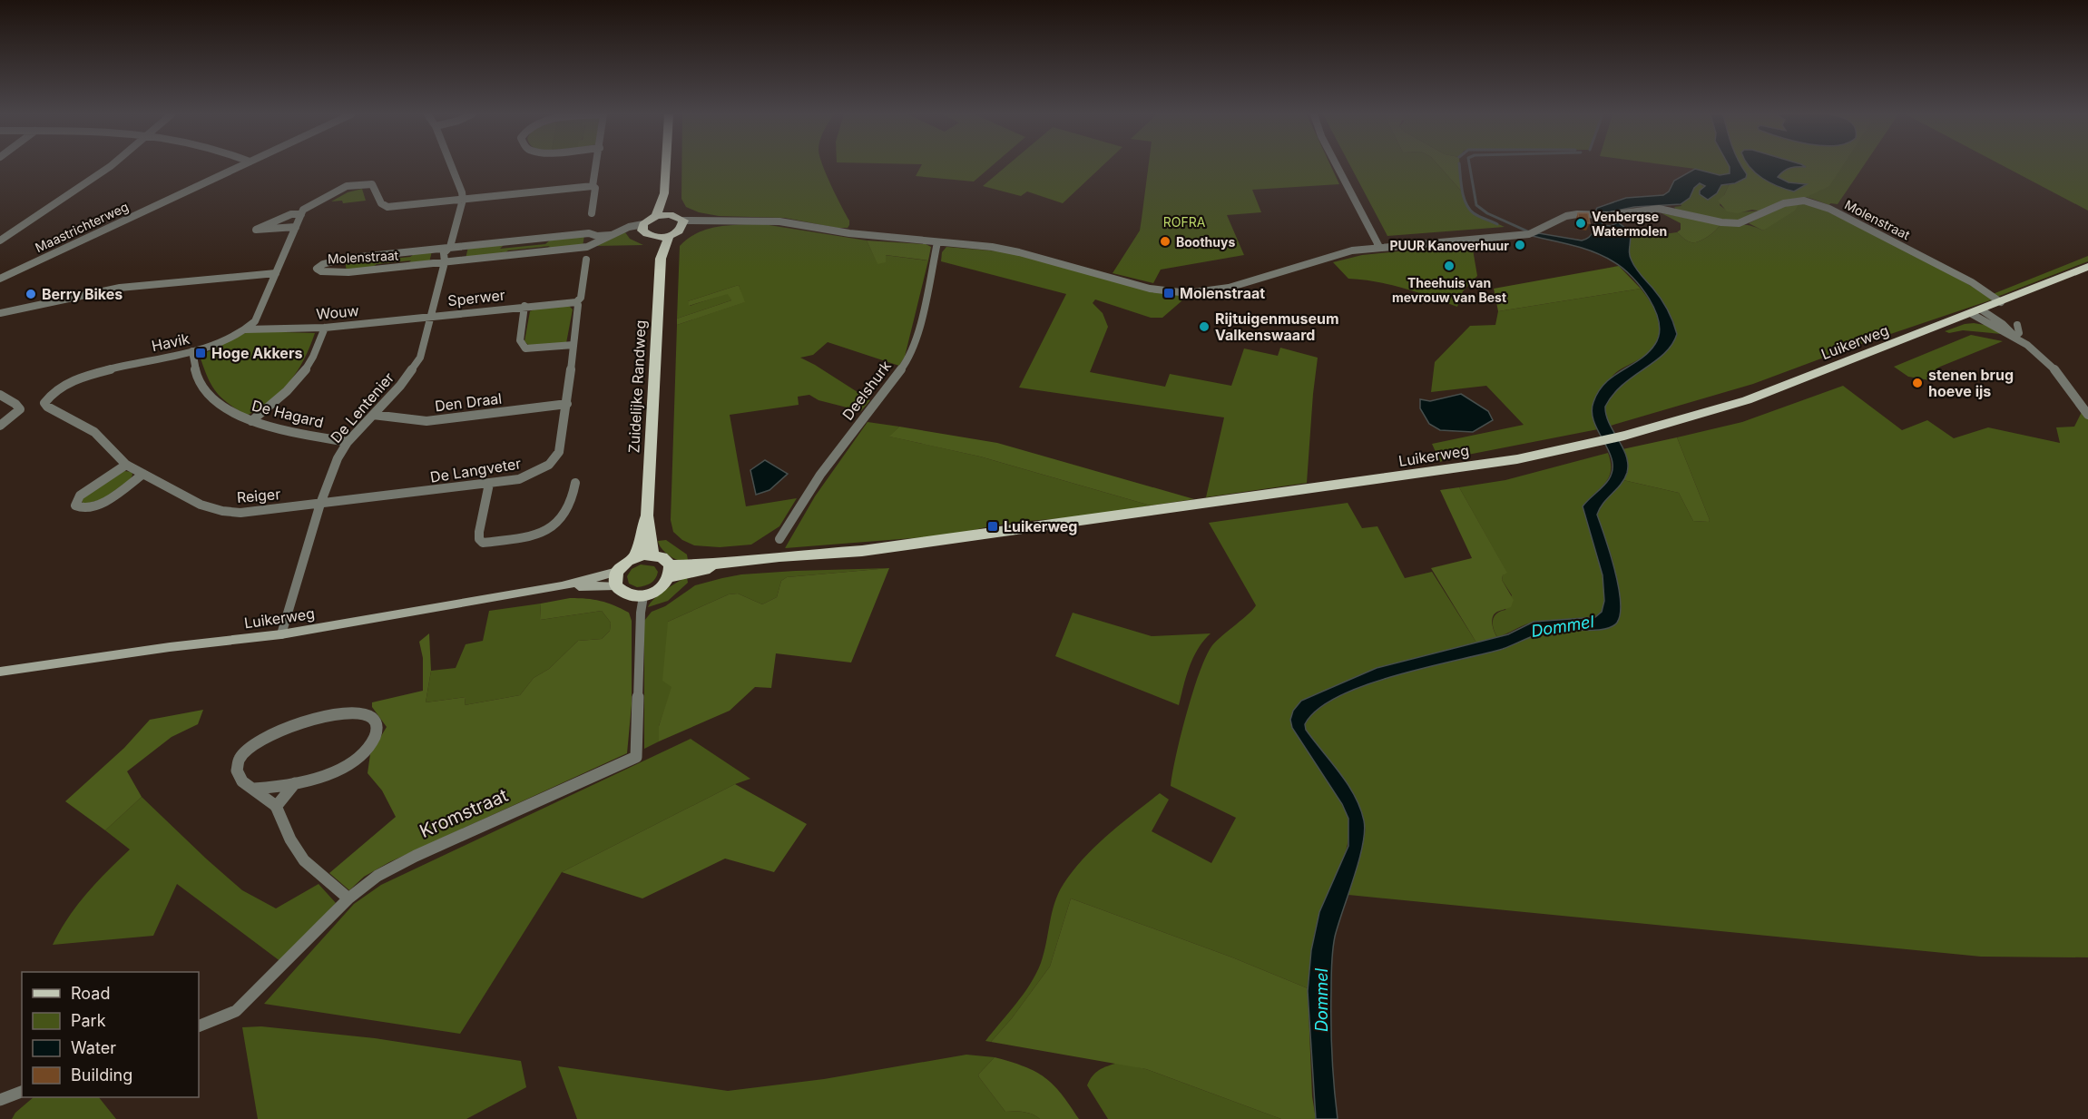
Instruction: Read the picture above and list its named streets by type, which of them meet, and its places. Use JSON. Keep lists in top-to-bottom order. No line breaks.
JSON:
{"streets":{"main road":["Luikerweg","Zuidelijke Randweg"],"street":["Molenstraat","Maastrichterweg","Sperwer","Wouw","Havik","Deelshurk","Den Draal","De Lentenier","De Hagard","De Langveter","Reiger","Kromstraat"]},"crossings":[["Molenstraat","Luikerweg"],["Molenstraat","Deelshurk"],["Molenstraat","De Lentenier"],["Sperwer","Wouw"],["Sperwer","De Lentenier"],["Sperwer","De Langveter"],["Wouw","Havik"],["Wouw","De Lentenier"],["Havik","De Hagard"],["Havik","Reiger"],["Luikerweg","Zuidelijke Randweg"],["Luikerweg","De Lentenier"],["Luikerweg","Kromstraat"],["Zuidelijke Randweg","Kromstraat"],["Den Draal","De Lentenier"],["Den Draal","De Langveter"],["De Lentenier","De Hagard"],["De Lentenier","De Langveter"],["De Lentenier","Reiger"],["De Langveter","Reiger"]],"water":["Dommel"],"parks":["ROFRA"],"places":{"other":["Venbergse Watermolen","Boothuys","PUUR Kanoverhuur","Theehuis van mevrouw van Best","Berry Bikes","Rijtuigenmuseum Valkenswaard","stenen brug hoeve ijs"],"transit":["Molenstraat","Hoge Akkers","Luikerweg"]},"legend":["Road","Park","Water","Building"]}
